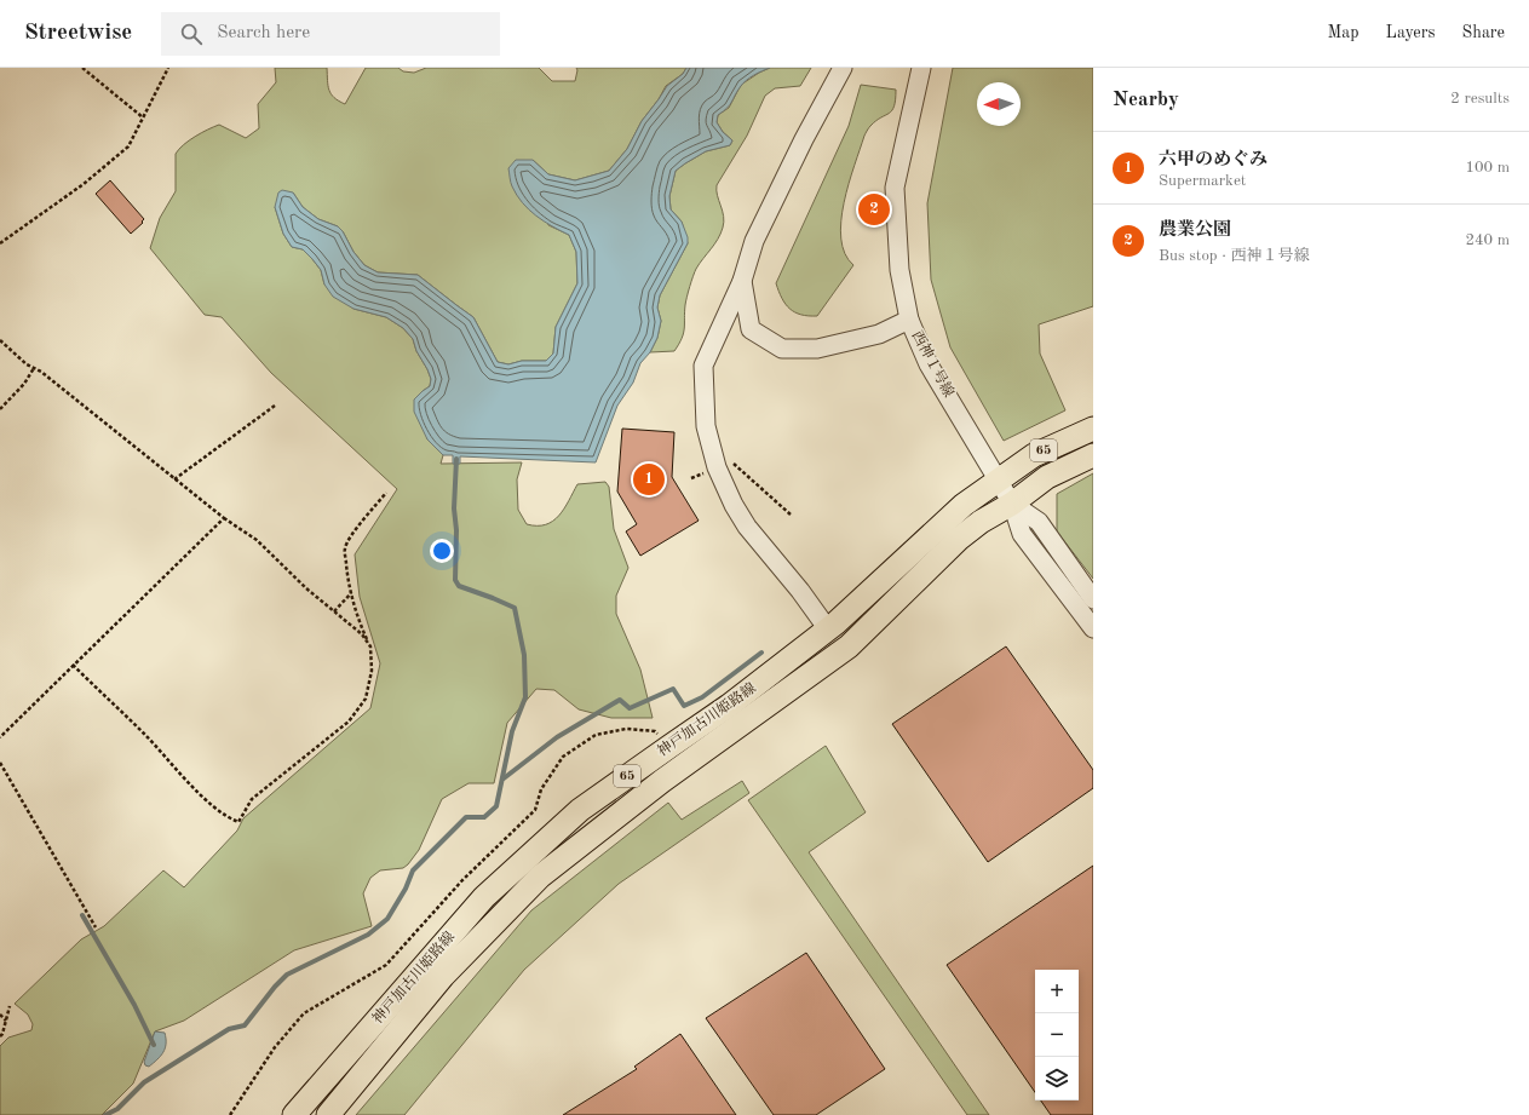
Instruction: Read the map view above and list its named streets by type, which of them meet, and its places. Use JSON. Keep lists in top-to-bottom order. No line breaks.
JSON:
{"streets":{"main road":["65","神戸加古川姫路線"],"street":["西神１号線"]},"crossings":[["西神１号線","神戸加古川姫路線"]],"north":"left","page":{"header":"Streetwise","search":"Search here","nav":["Map","Layers","Share"],"heading":["Nearby","2 results"],"list":[{"mark":"1","name":"六甲のめぐみ","note":"Supermarket","value":"100 m"},{"mark":"2","name":"農業公園","note":"Bus stop · 西神１号線","value":"240 m"}],"pins":["2","1"],"map_buttons":["+","−"]}}
